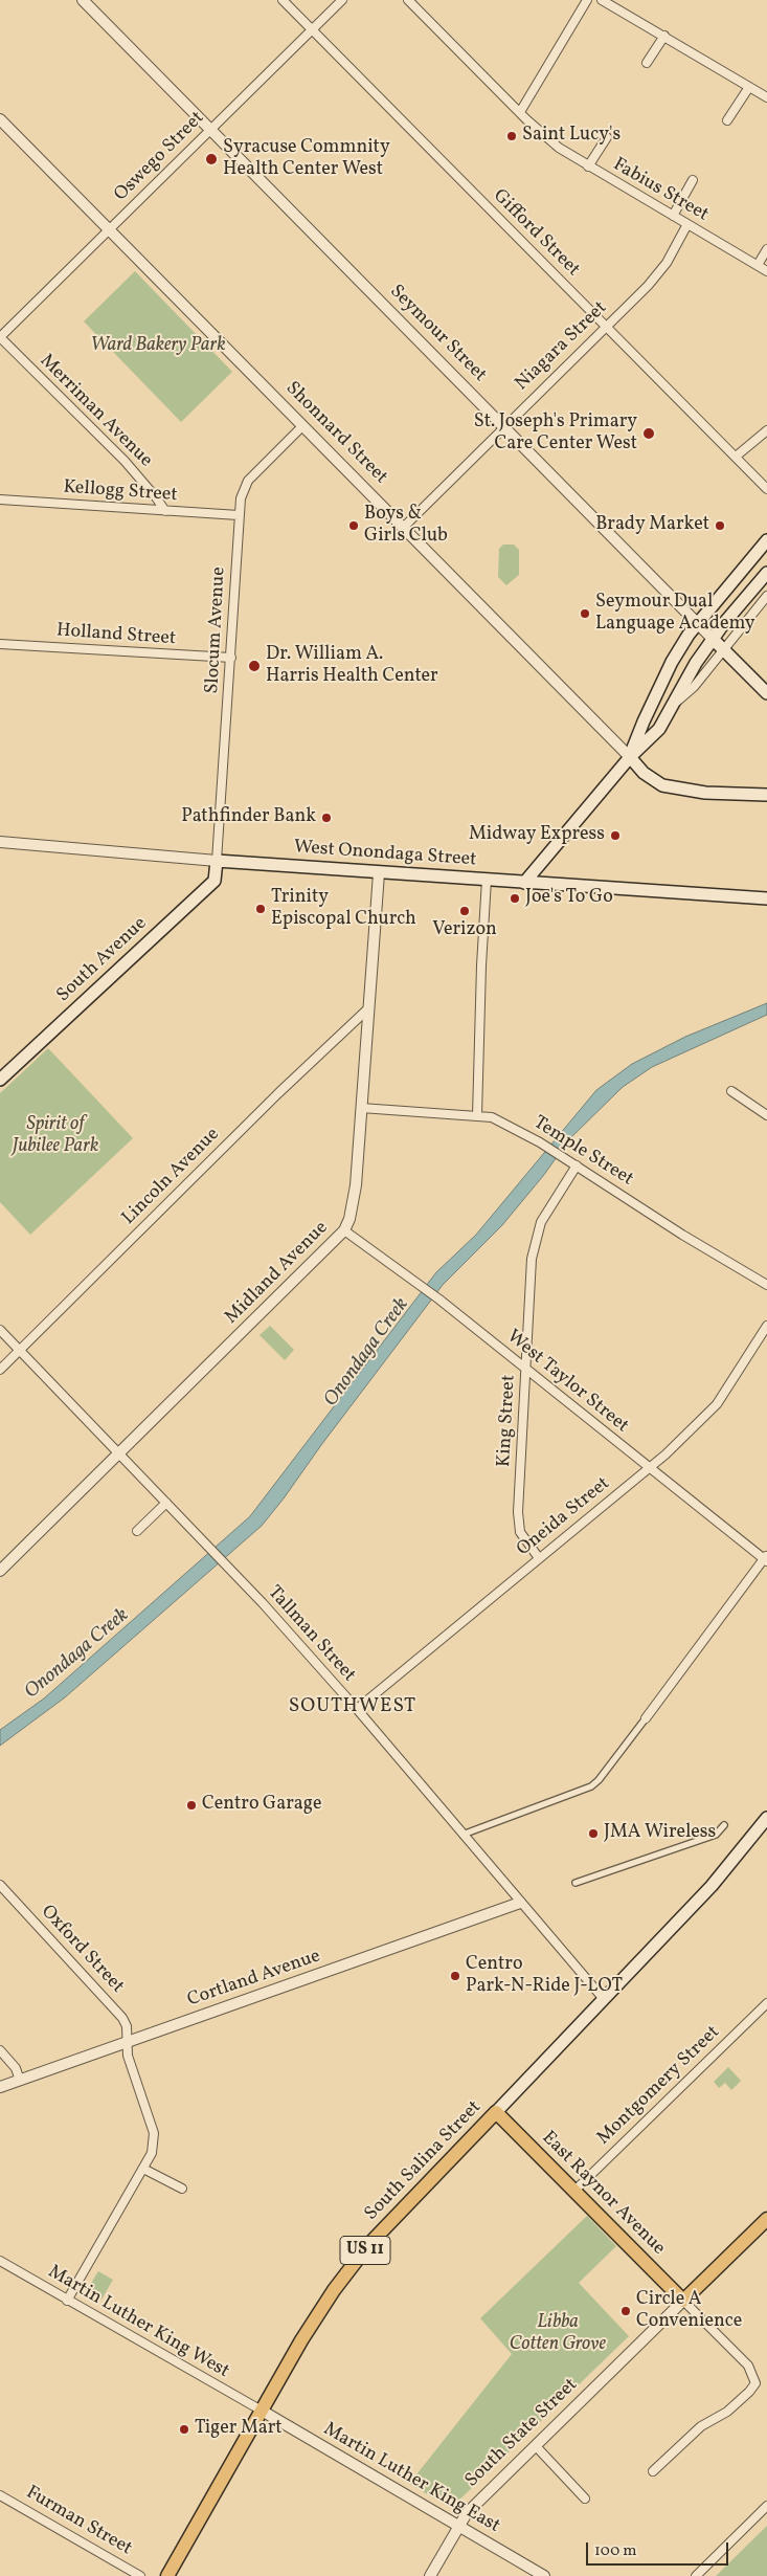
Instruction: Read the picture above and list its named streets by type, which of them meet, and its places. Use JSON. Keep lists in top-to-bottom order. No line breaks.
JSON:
{"streets":{"main road":["Seymour Street","Shonnard Street","West Onondaga Street","South Avenue","South Salina Street","East Raynor Avenue","US 11","South State Street"],"street":["Oswego Street","Fabius Street","Gifford Street","Niagara Street","Merriman Avenue","Kellogg Street","Slocum Avenue","Holland Street","Temple Street","Lincoln Avenue","Midland Avenue","West Taylor Street","King Street","Oneida Street","Tallman Street","Oxford Street","Cortland Avenue","Montgomery Street","Martin Luther King West","Martin Luther King East","Furman Street"]},"crossings":[["Oswego Street","Gifford Street"],["Oswego Street","Seymour Street"],["Oswego Street","Merriman Avenue"],["Oswego Street","Shonnard Street"],["Fabius Street","Niagara Street"],["Gifford Street","Niagara Street"],["Seymour Street","Niagara Street"],["Niagara Street","Shonnard Street"],["Merriman Avenue","Kellogg Street"],["Shonnard Street","Slocum Avenue"],["Kellogg Street","Slocum Avenue"],["Slocum Avenue","Holland Street"],["Slocum Avenue","West Onondaga Street"],["Slocum Avenue","South Avenue"],["West Onondaga Street","South Avenue"],["West Onondaga Street","Midland Avenue"],["Temple Street","Midland Avenue"],["Temple Street","King Street"],["Lincoln Avenue","Midland Avenue"],["Lincoln Avenue","Tallman Street"],["Midland Avenue","West Taylor Street"],["Midland Avenue","Tallman Street"],["West Taylor Street","King Street"],["West Taylor Street","Oneida Street"],["King Street","Oneida Street"],["Oneida Street","Tallman Street"],["Tallman Street","Cortland Avenue"],["Tallman Street","South Salina Street"],["Oxford Street","Cortland Avenue"],["Oxford Street","Martin Luther King West"],["Montgomery Street","East Raynor Avenue"],["South Salina Street","East Raynor Avenue"],["South Salina Street","Martin Luther King West"],["South Salina Street","Martin Luther King East"],["East Raynor Avenue","South State Street"],["Martin Luther King West","Martin Luther King East"],["South State Street","Martin Luther King East"]],"districts":["SOUTHWEST"],"water":["Onondaga Creek"],"parks":["Ward Bakery Park","Spirit of Jubilee Park","Libba Cotten Grove"],"places":["Saint Lucy's","Syracuse Commnity Health Center West","St. Joseph's Primary Care Center West","Boys & Girls Club","Brady Market","Seymour Dual Language Academy","Dr. William A. Harris Health Center","Pathfinder Bank","Midway Express","Joe's To Go","Trinity Episcopal Church","Verizon","Centro Garage","JMA Wireless","Centro Park-N-Ride J-LOT","Circle A Convenience","Tiger Mart"],"scale_bar":"100 m"}
